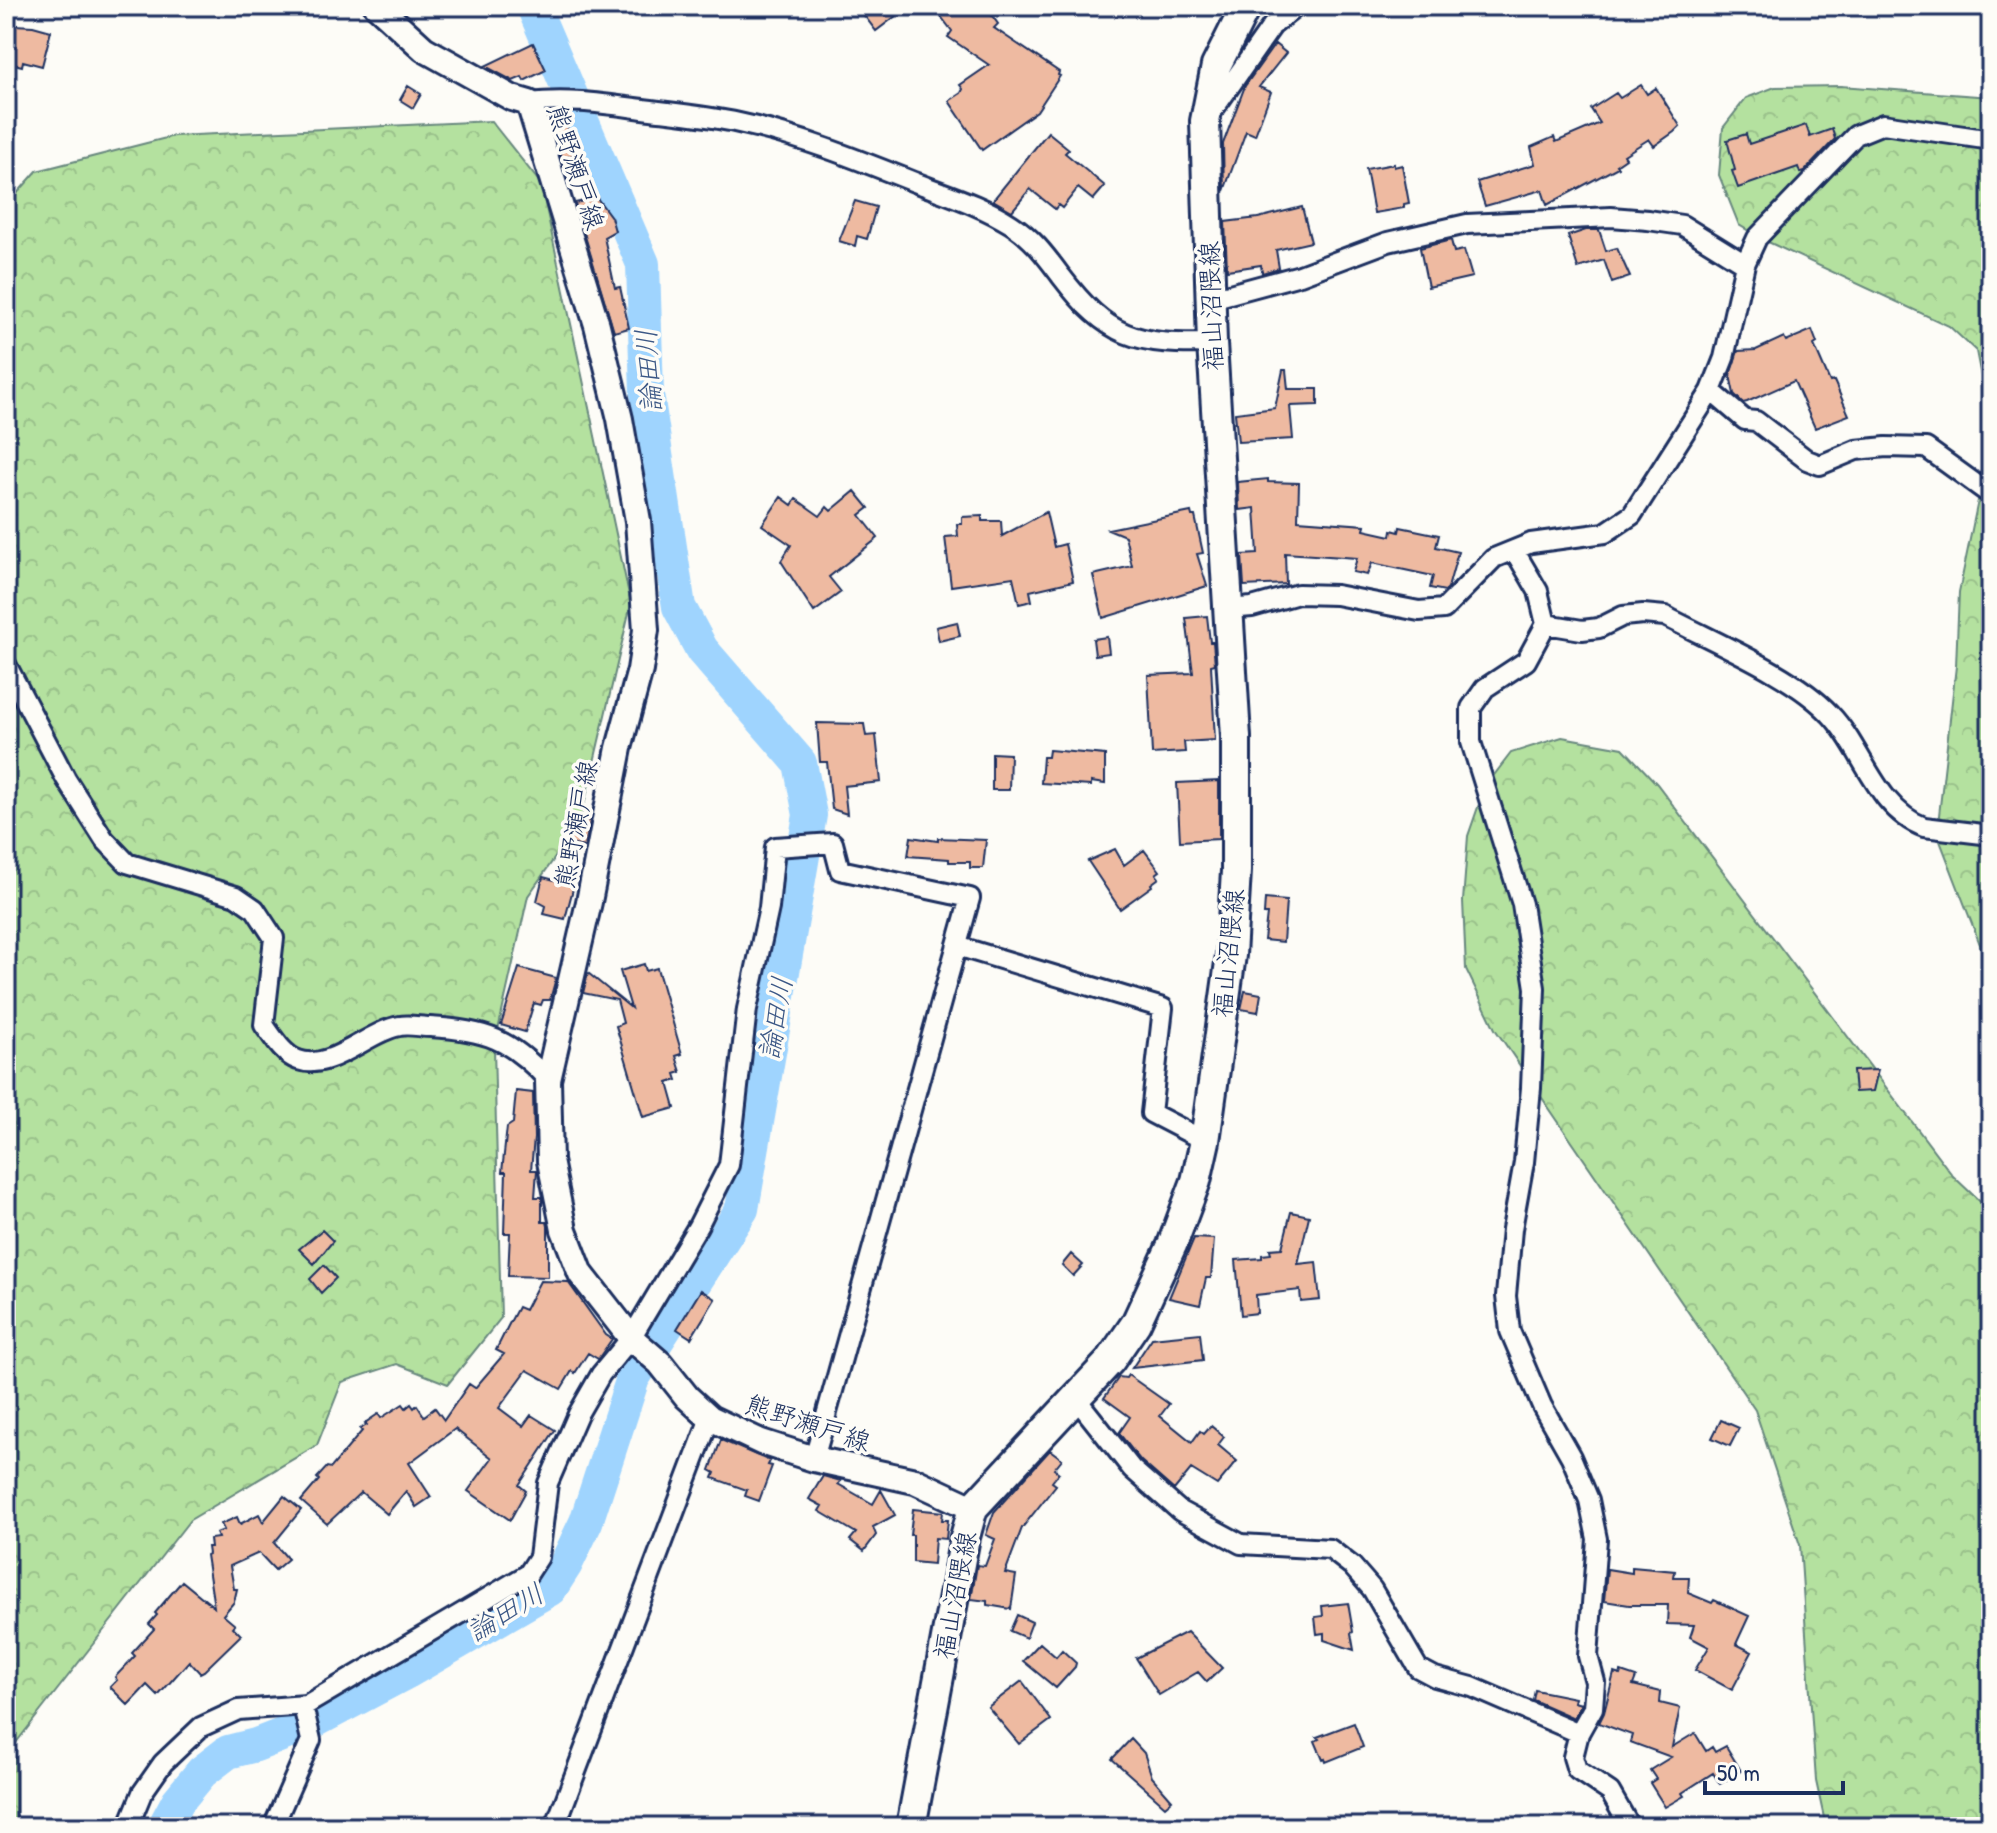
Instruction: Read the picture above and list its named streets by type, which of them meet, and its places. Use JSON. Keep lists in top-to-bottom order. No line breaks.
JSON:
{"streets":{"main road":["熊野瀬戸線","福山沼隈線"]},"crossings":[["熊野瀬戸線","福山沼隈線"]],"water":["論田川"],"scale_bar":"50 m"}
